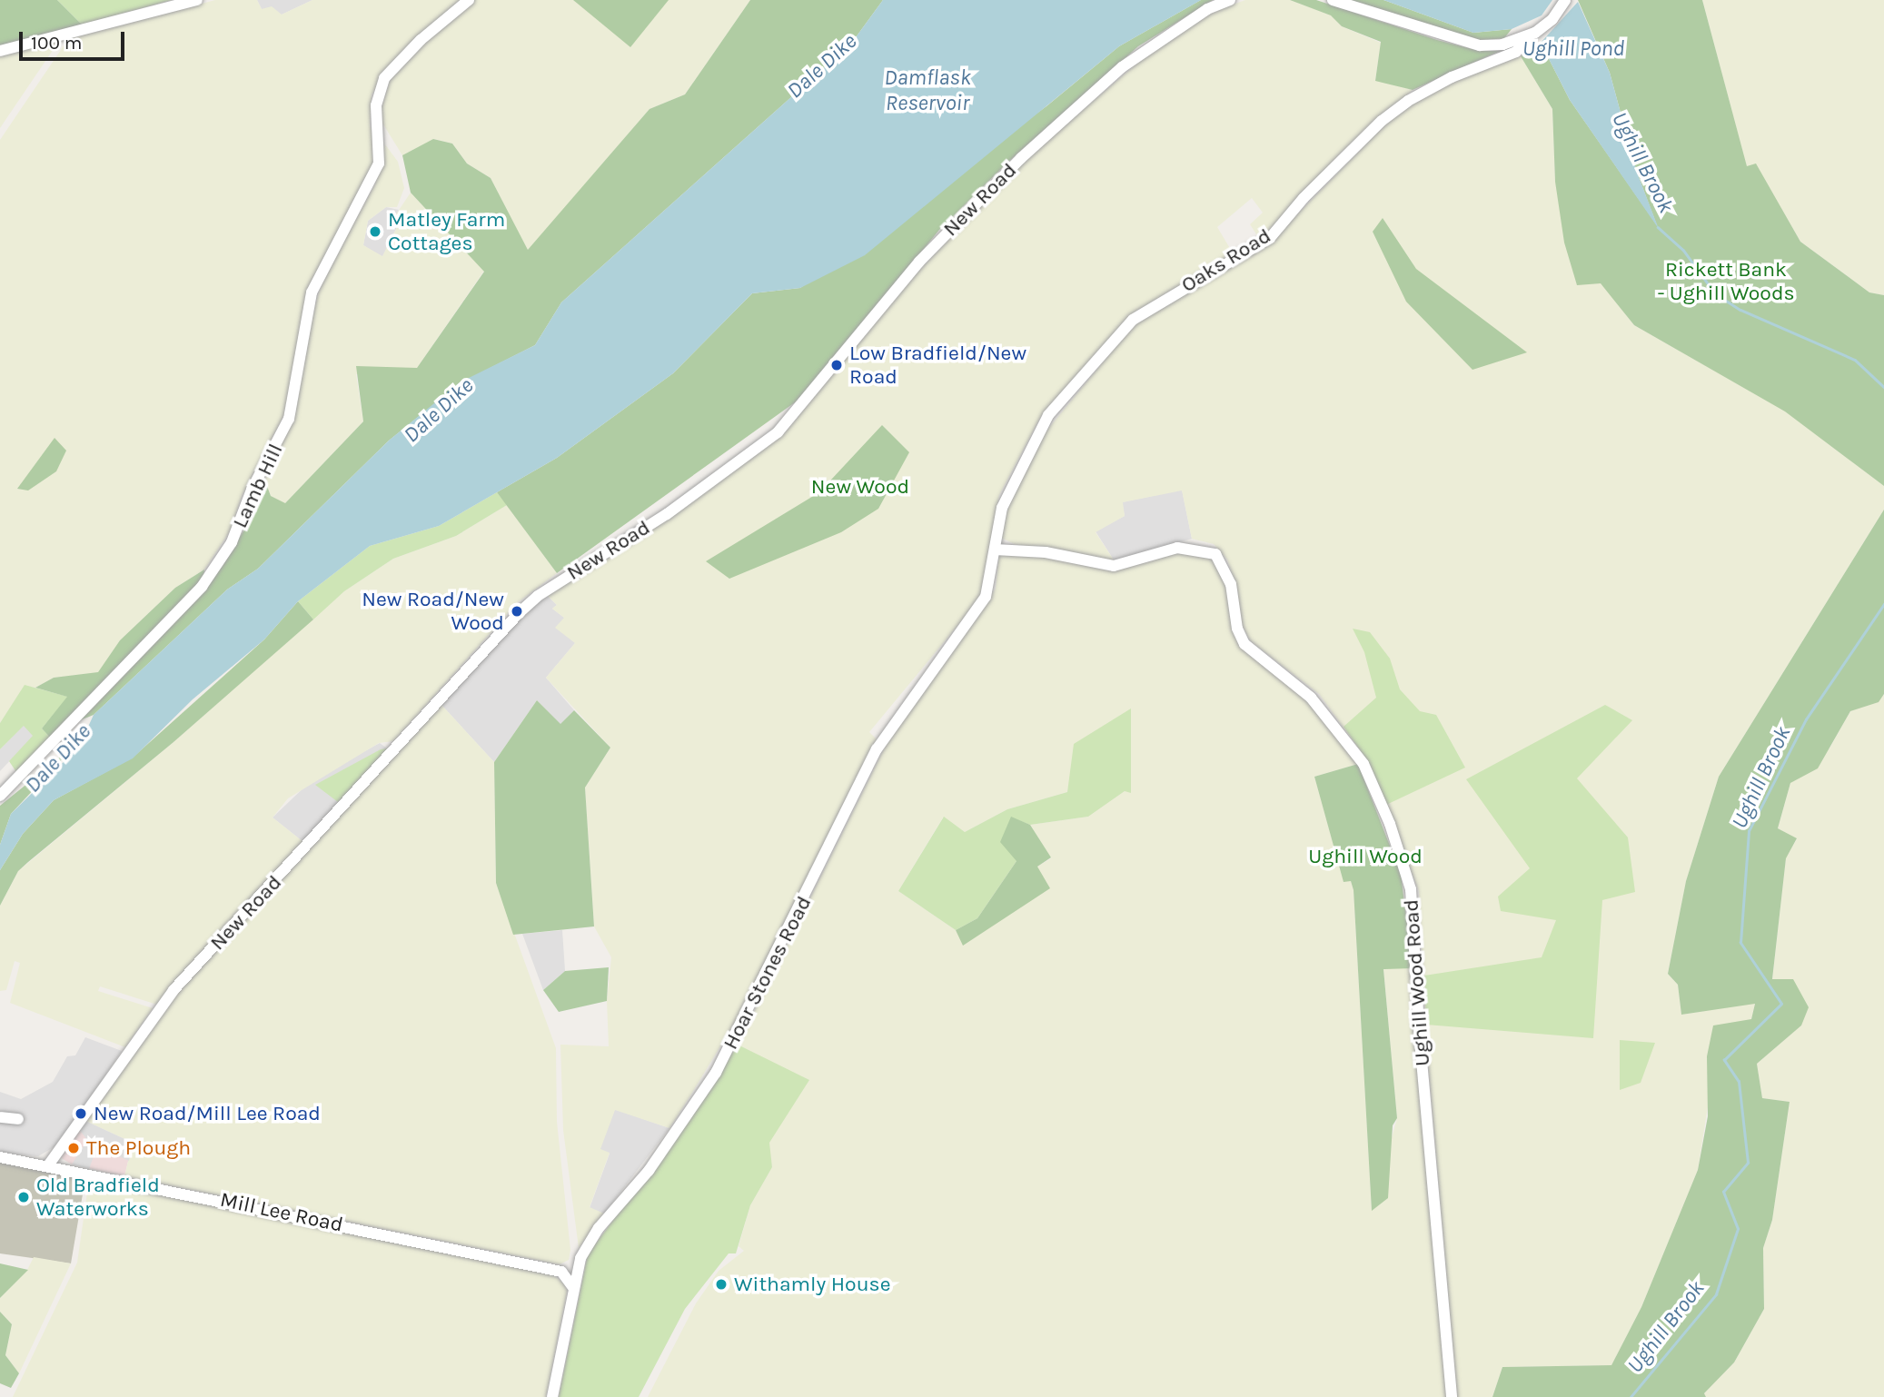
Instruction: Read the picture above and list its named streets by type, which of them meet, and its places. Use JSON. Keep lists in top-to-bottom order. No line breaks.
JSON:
{"streets":{"street":["New Road","Oaks Road","Lamb Hill","Hoar Stones Road","Ughill Wood Road","Mill Lee Road"]},"crossings":[["New Road","Mill Lee Road"],["Oaks Road","Hoar Stones Road"],["Oaks Road","Ughill Wood Road"],["Hoar Stones Road","Ughill Wood Road"]],"water":["Ughill Pond","Dale Dike","Damflask Reservoir","Ughill Brook"],"parks":["Rickett Bank - Ughill Woods","New Wood","Ughill Wood"],"places":["Matley Farm Cottages","Low Bradfield/New Road","New Road/New Wood","New Road/Mill Lee Road","The Plough","Old Bradfield Waterworks","Withamly House"],"scale_bar":"100 m"}
